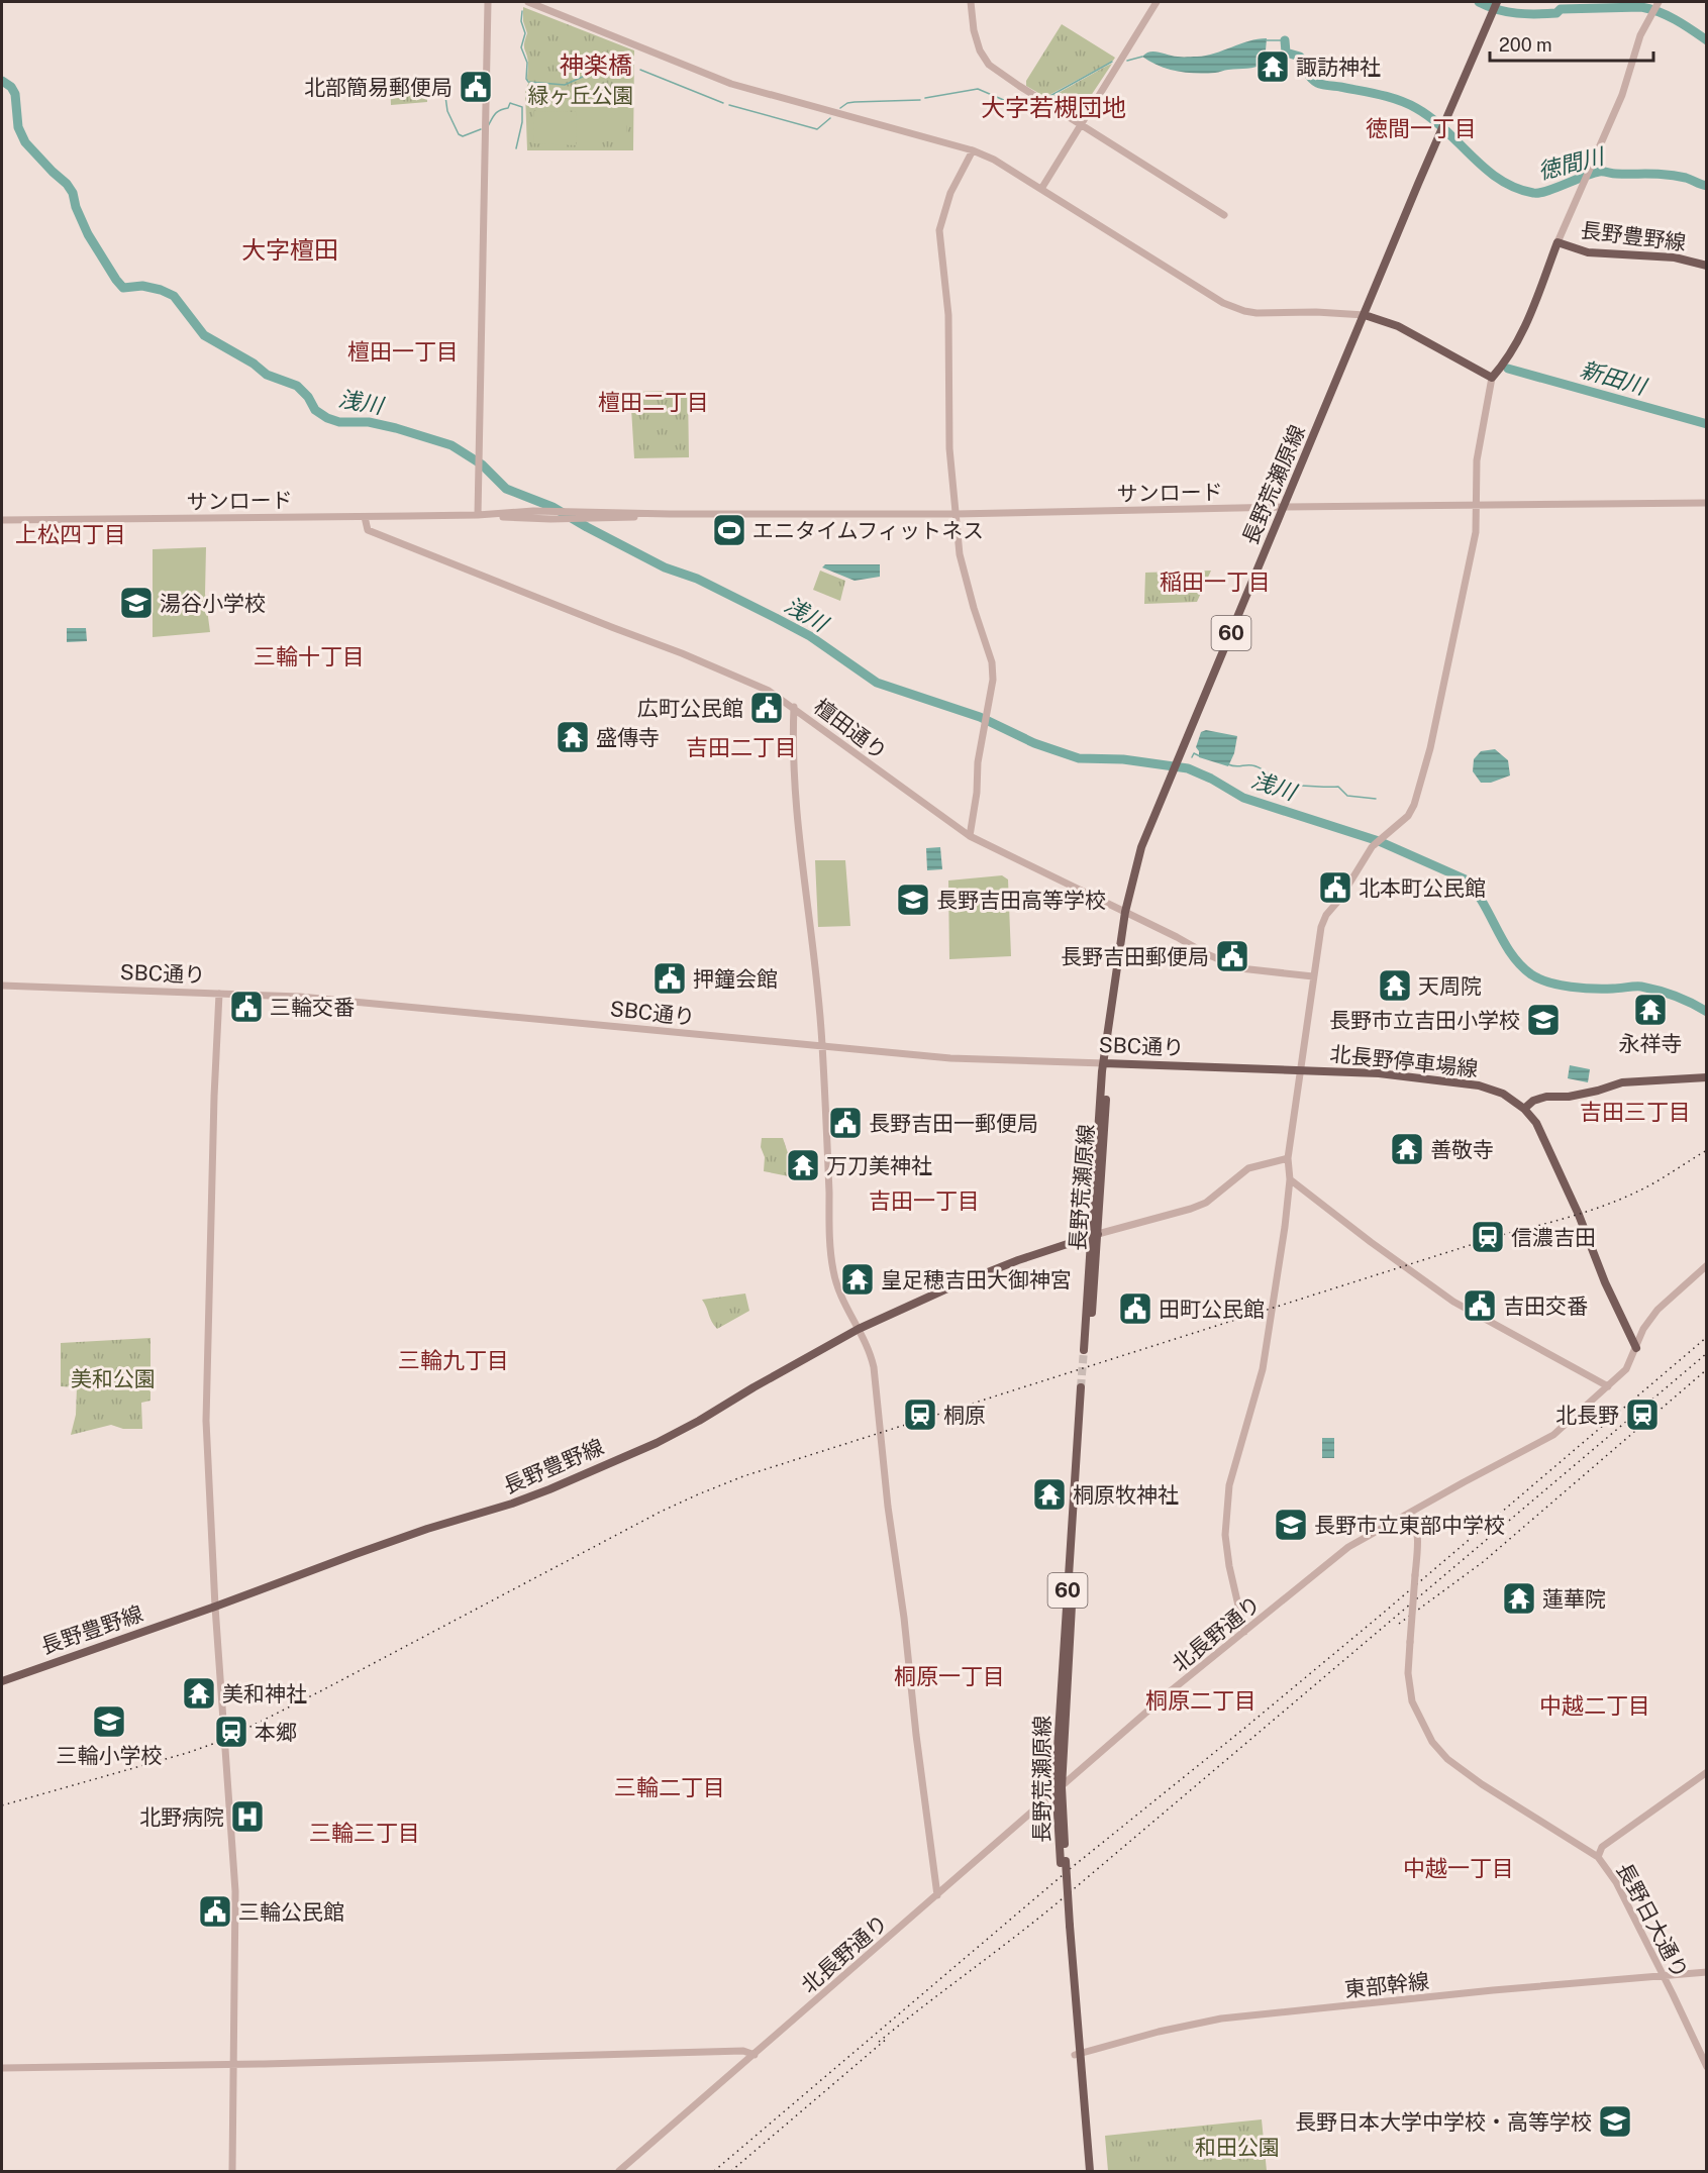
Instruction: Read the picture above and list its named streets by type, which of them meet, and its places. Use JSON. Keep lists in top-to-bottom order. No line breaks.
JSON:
{"streets":{"main road":["長野豊野線","長野荒瀬原線","60","SBC通り","北長野停車場線"],"street":["サンロード","檀田通り","北長野通り","長野日大通り","東部幹線"]},"crossings":[["長野豊野線","長野荒瀬原線"],["長野荒瀬原線","サンロード"],["長野荒瀬原線","檀田通り"],["長野荒瀬原線","SBC通り"],["長野荒瀬原線","北長野通り"],["長野荒瀬原線","東部幹線"],["サンロード","檀田通り"],["SBC通り","北長野停車場線"],["北長野停車場線","北長野通り"],["長野日大通り","東部幹線"]],"districts":["神楽橋","大字若槻団地","徳間一丁目","大字檀田","檀田一丁目","檀田二丁目","上松四丁目","稲田一丁目","三輪十丁目","吉田二丁目","吉田三丁目","吉田一丁目","三輪九丁目","桐原一丁目","桐原二丁目","中越二丁目","三輪二丁目","三輪三丁目","中越一丁目"],"water":["徳間川","新田川","浅川"],"parks":["緑ヶ丘公園","美和公園","和田公園"],"places":{"temple":["諏訪神社","盛傳寺","天周院","永祥寺","善敬寺","万刀美神社","皇足穂吉田大御神宮","桐原牧神社","蓮華院","美和神社"],"public building":["北部簡易郵便局","広町公民館","北本町公民館","長野吉田郵便局","押鐘会館","三輪交番","長野吉田一郵便局","吉田交番","田町公民館","三輪公民館"],"sports":["エニタイムフィットネス"],"school or university":["湯谷小学校","長野吉田高等学校","長野市立吉田小学校","長野市立東部中学校","三輪小学校","長野日本大学中学校・高等学校"],"station":["信濃吉田","桐原","北長野","本郷"],"hospital":["北野病院"]},"scale_bar":"200 m"}
